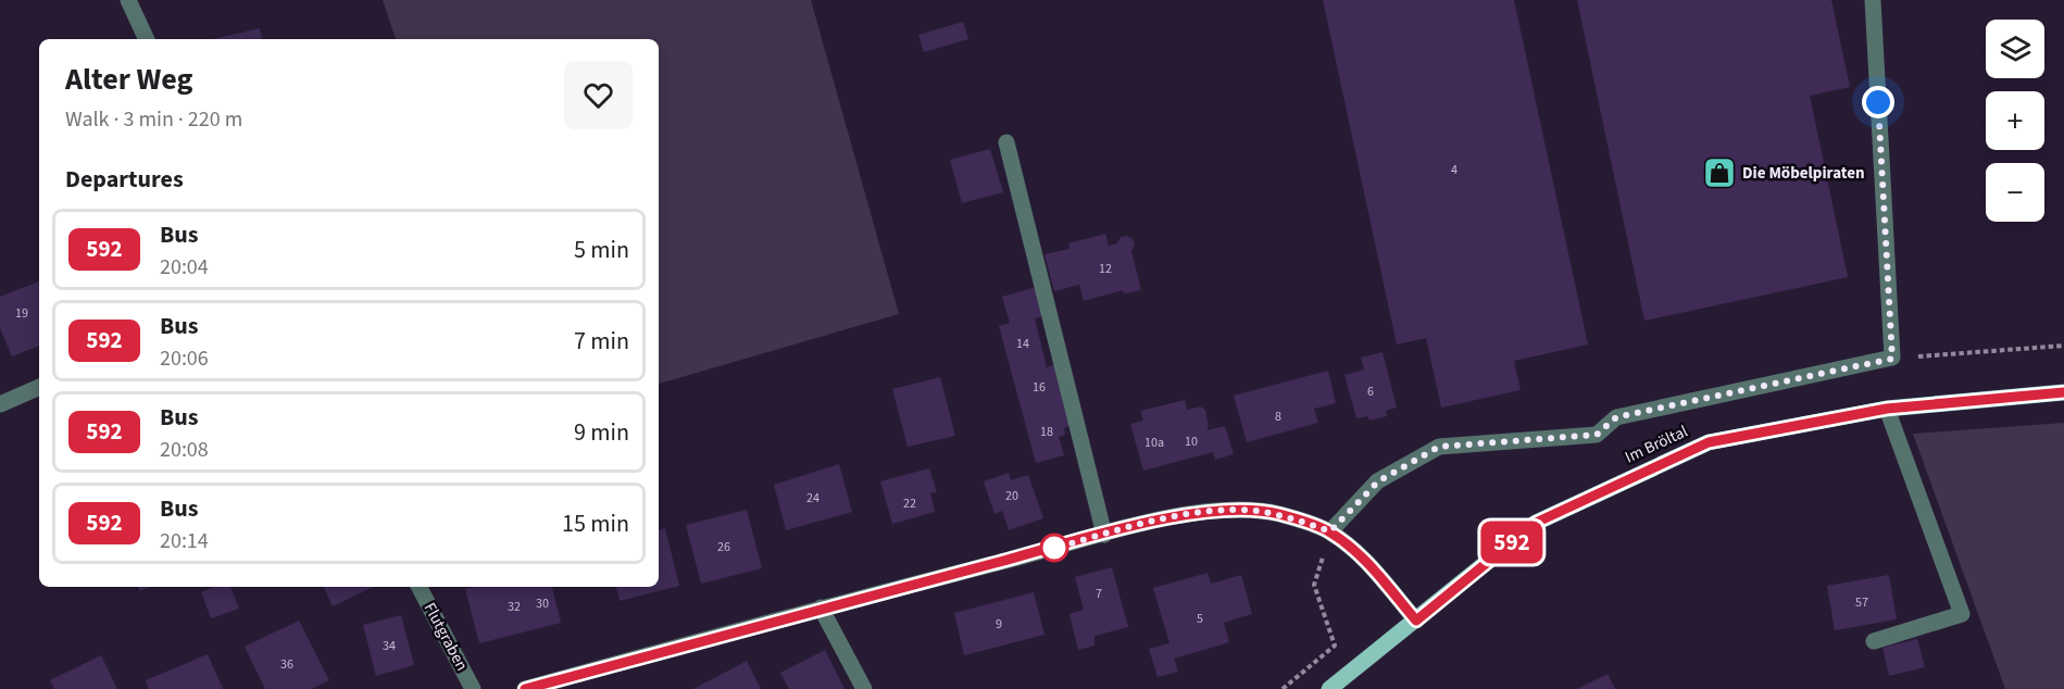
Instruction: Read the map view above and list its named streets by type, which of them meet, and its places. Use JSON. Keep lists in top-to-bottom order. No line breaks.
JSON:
{"streets":{"main road":["Im Bröltal"],"street":["Flutgraben"]},"places":{"shop":["Die Möbelpiraten"]},"lines":["bus line 592"],"house_numbers":["4","12","19","14","16","6","8","18","10","10a","20","24","22","26","7","57","30","32","5","9","34","36"],"page":{"on_map":"592","map_buttons":["+","−"],"heading":[["Alter Weg","Walk · 3 min · 220 m"],"Departures"],"list":[{"mark":"592","name":"Bus","note":"20:04","value":"5 min"},{"mark":"592","name":"Bus","note":"20:06","value":"7 min"},{"mark":"592","name":"Bus","note":"20:08","value":"9 min"},{"mark":"592","name":"Bus","note":"20:14","value":"15 min"}]}}
